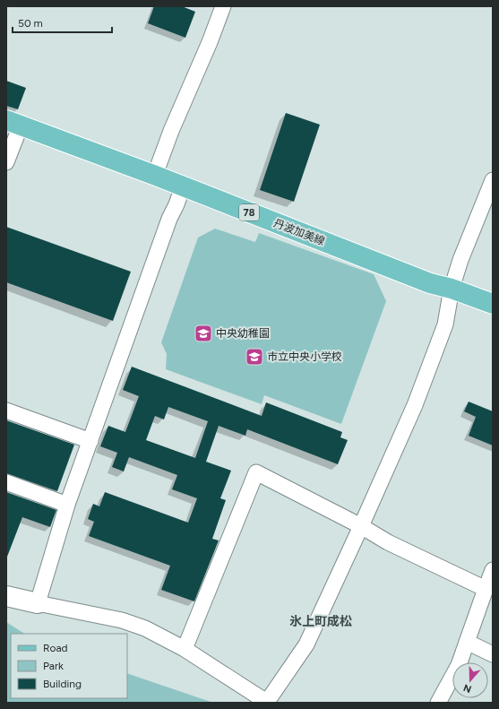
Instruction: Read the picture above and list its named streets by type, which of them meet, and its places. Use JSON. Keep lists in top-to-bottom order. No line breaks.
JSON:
{"streets":{"main road":["78","丹波加美線"]},"districts":["氷上町成松"],"places":{"school or university":["中央幼稚園","市立中央小学校"]},"legend":["Road","Park","Building"],"scale_bar":"50 m","north":"bottom"}
